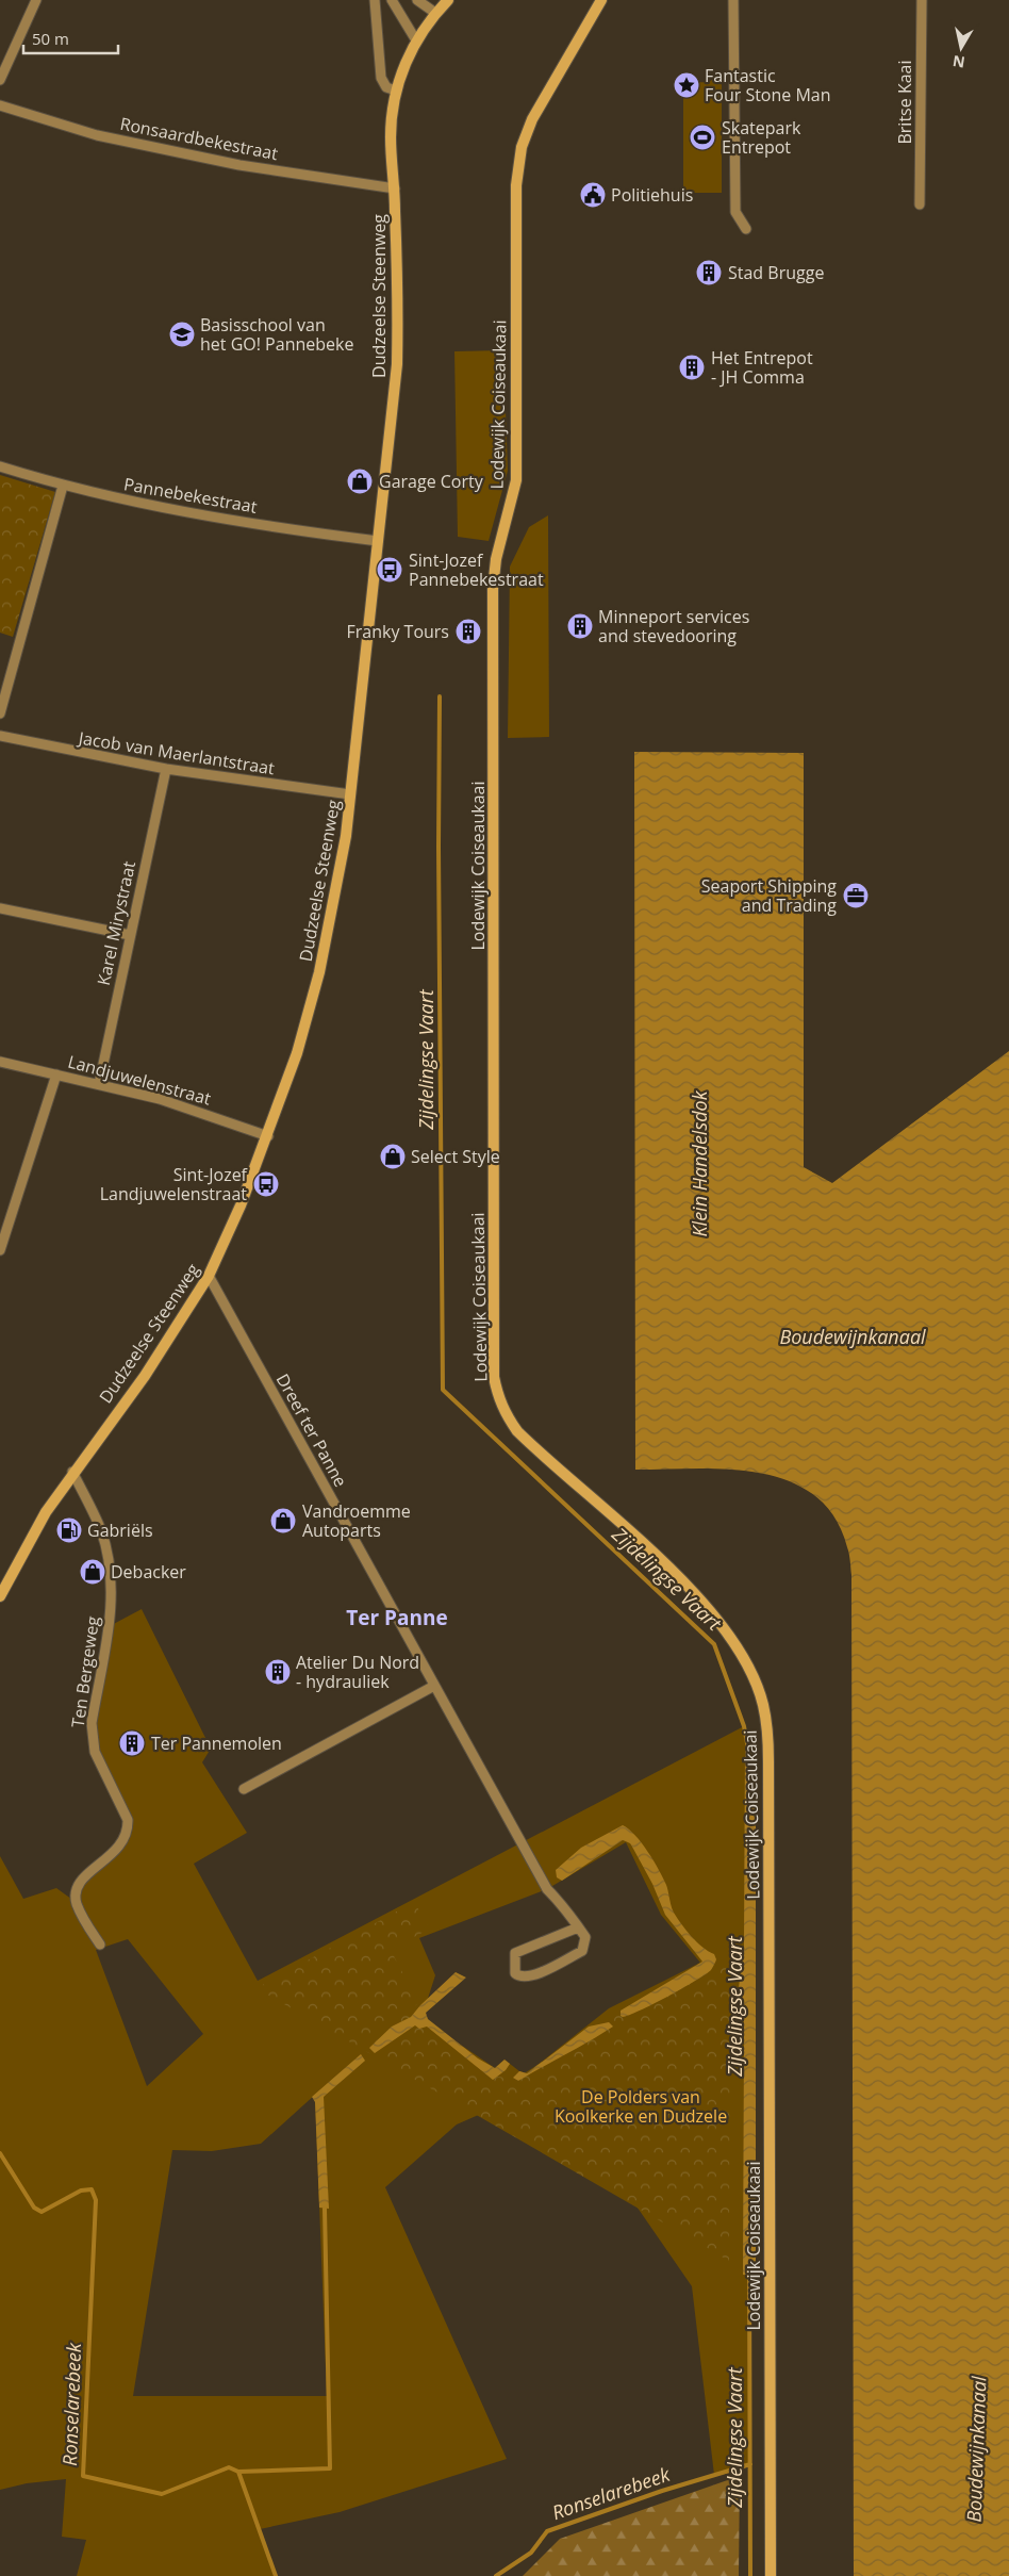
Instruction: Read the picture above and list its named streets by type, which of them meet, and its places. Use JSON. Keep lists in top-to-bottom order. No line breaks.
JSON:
{"streets":{"street":["Britse Kaai","Ronsaardbekestraat","Dudzeelse Steenweg","Lodewijk Coiseaukaai","Pannebekestraat","Jacob van Maerlantstraat","Karel Mirystraat","Landjuwelenstraat","Dreef ter Panne","Ten Bergeweg"]},"crossings":[["Ronsaardbekestraat","Dudzeelse Steenweg"],["Dudzeelse Steenweg","Pannebekestraat"],["Dudzeelse Steenweg","Jacob van Maerlantstraat"],["Dudzeelse Steenweg","Landjuwelenstraat"],["Dudzeelse Steenweg","Dreef ter Panne"],["Dudzeelse Steenweg","Ten Bergeweg"],["Jacob van Maerlantstraat","Karel Mirystraat"],["Karel Mirystraat","Landjuwelenstraat"]],"districts":["Ter Panne"],"water":["Zijdelingse Vaart","Klein Handelsdok","Boudewijnkanaal","Ronselarebeek"],"parks":["De Polders van Koolkerke en Dudzele"],"places":{"place":["Fantastic Four Stone Man"],"sports":["Skatepark Entrepot"],"public building":["Politiehuis"],"building":["Stad Brugge","Het Entrepot - JH Comma","Minneport services and stevedooring","Franky Tours","Atelier Du Nord - hydrauliek","Ter Pannemolen"],"school or university":["Basisschool van het GO! Pannebeke"],"shop":["Garage Corty","Select Style","Vandroemme Autoparts","Debacker"],"bus stop":["Sint-Jozef Pannebekestraat","Sint-Jozef Landjuwelenstraat"],"office":["Seaport Shipping and Trading"],"fuel station":["Gabriëls"]},"scale_bar":"50 m","north":"bottom"}
